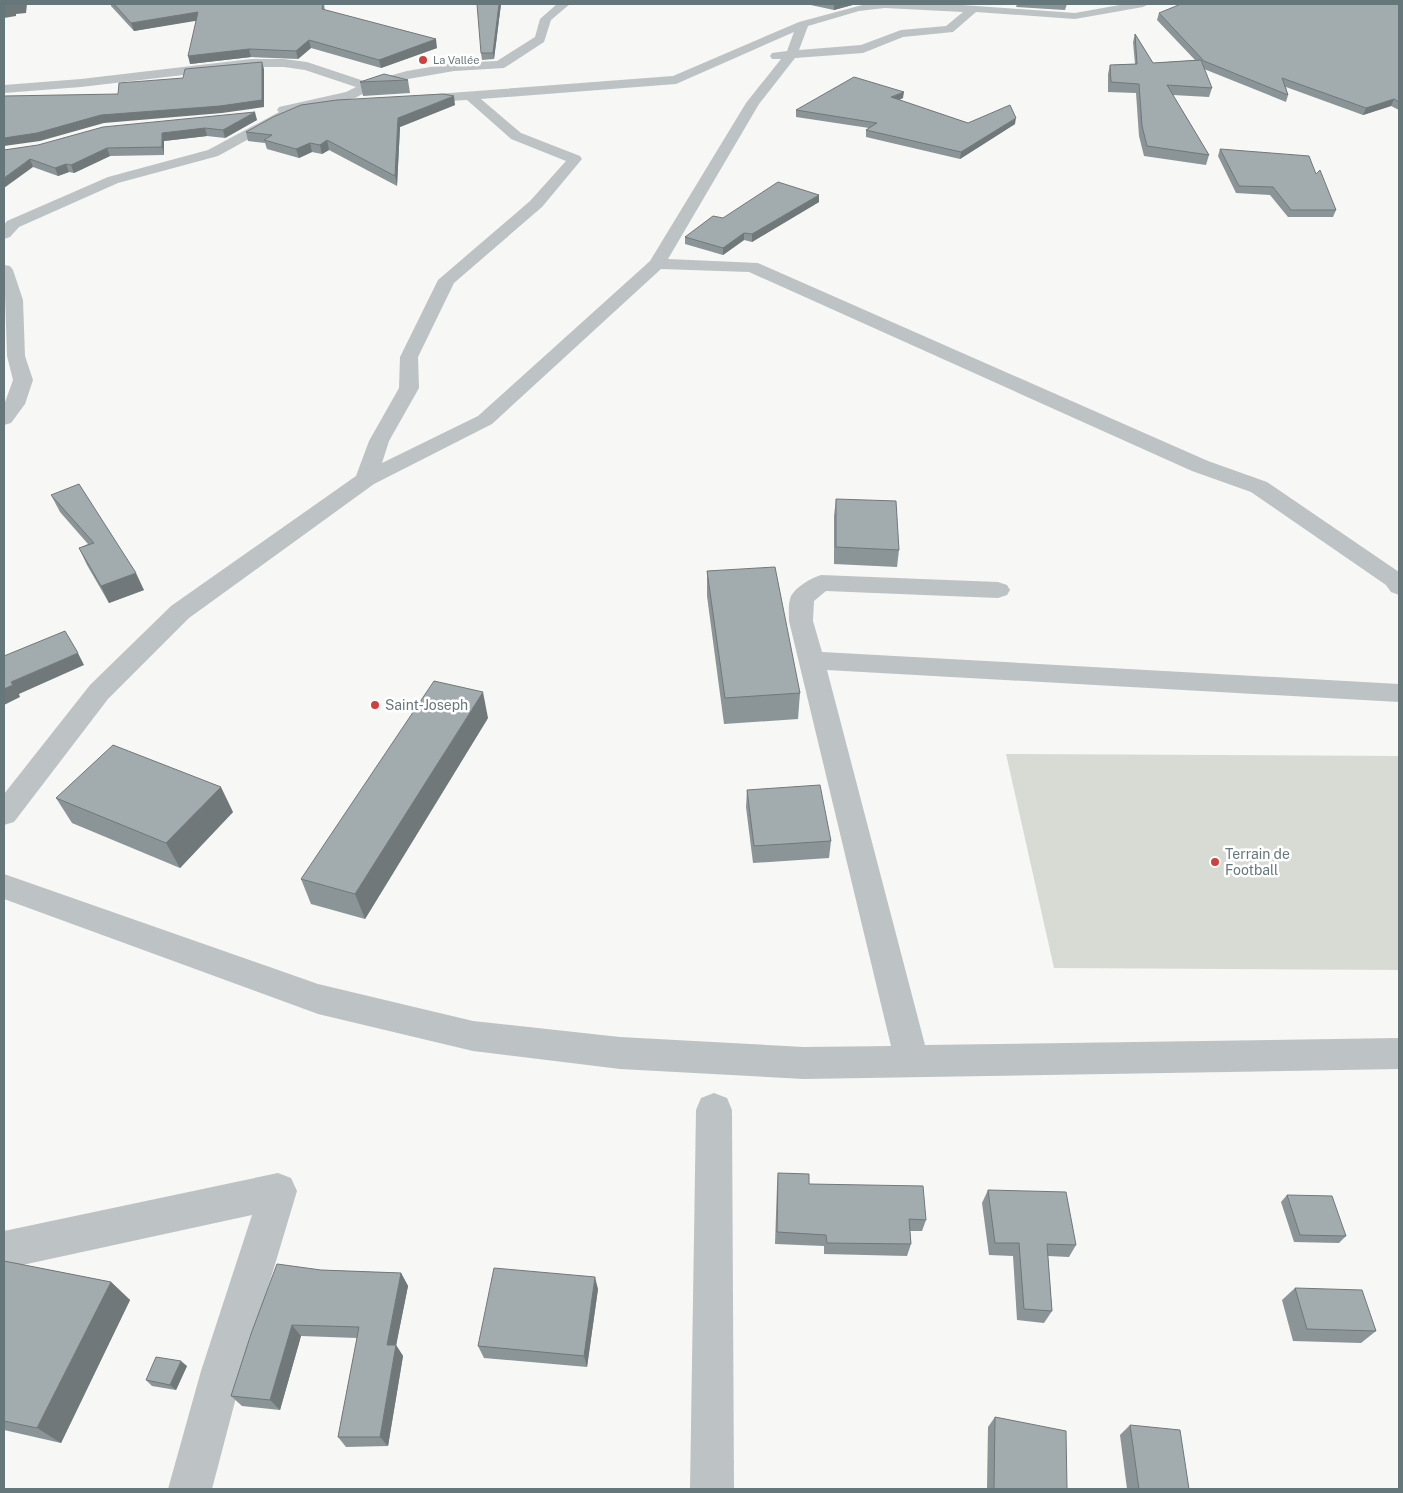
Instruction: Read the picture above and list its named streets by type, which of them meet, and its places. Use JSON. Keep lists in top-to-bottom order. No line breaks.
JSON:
{"places":["La Vallée","Saint-Joseph","Terrain de Football"]}
